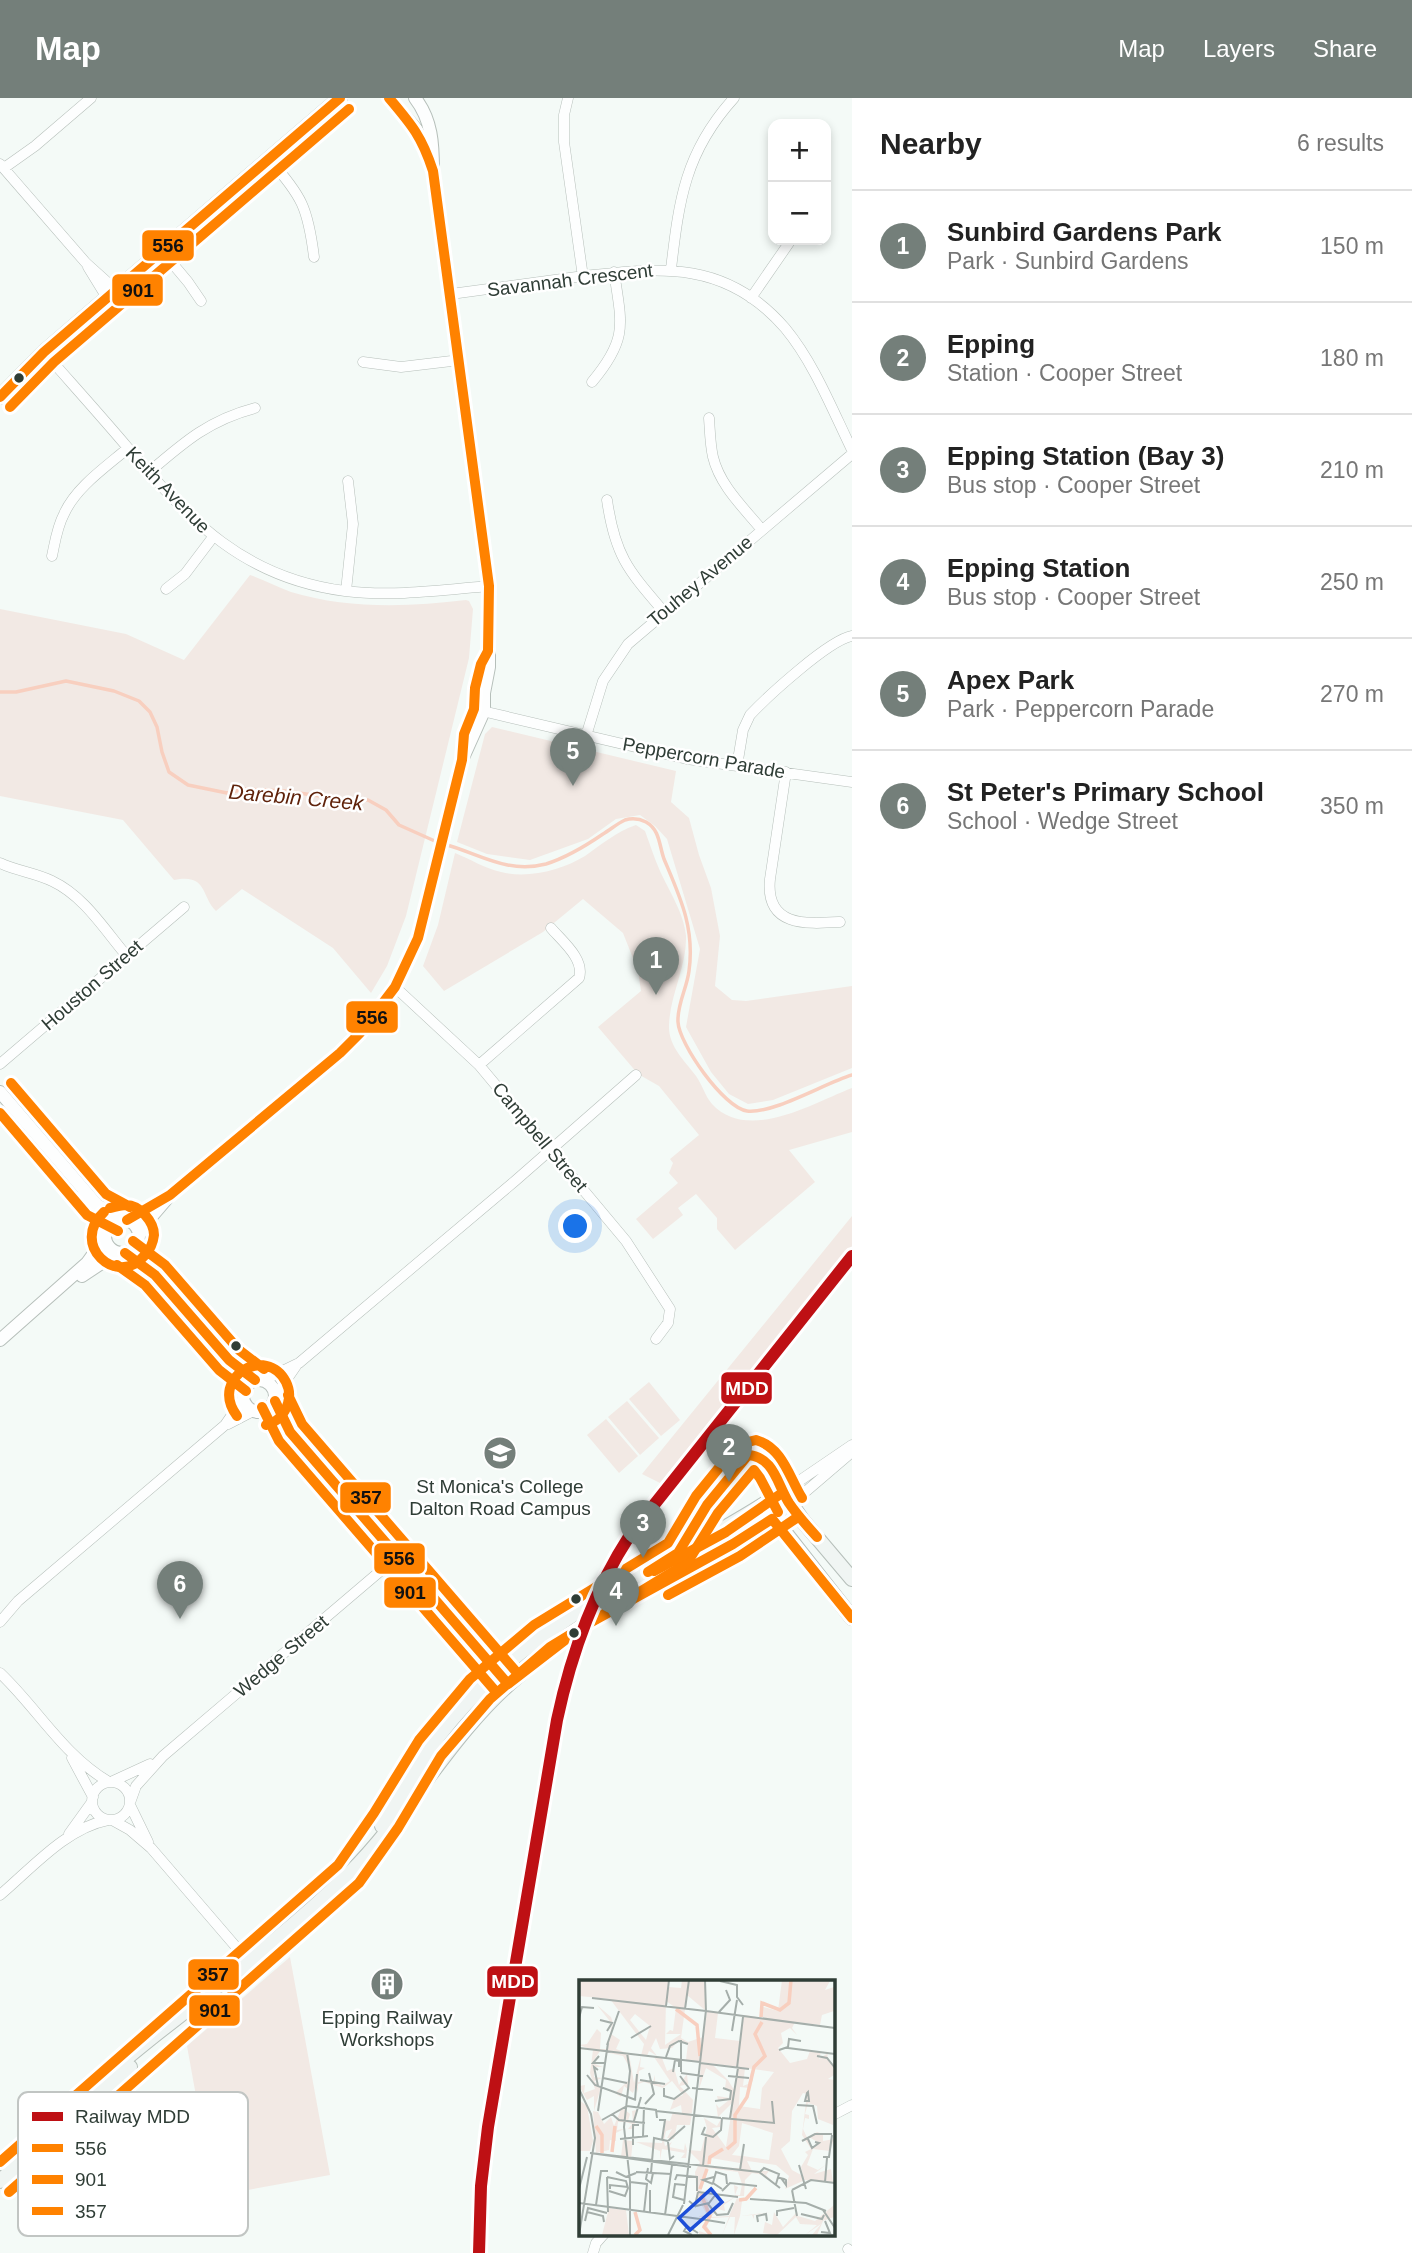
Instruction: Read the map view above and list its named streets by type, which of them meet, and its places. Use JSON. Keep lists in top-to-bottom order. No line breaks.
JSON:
{"streets":{"street":["Savannah Crescent","Keith Avenue","Touhey Avenue","Peppercorn Parade","Houston Street","Campbell Street","Wedge Street"]},"crossings":[["Savannah Crescent","Touhey Avenue"],["Touhey Avenue","Peppercorn Parade"]],"water":["Darebin Creek"],"places":{"school or university":["St Monica's College Dalton Road Campus"],"building":["Epping Railway Workshops"]},"lines":["transit line 556","transit line 901","transit line 357","rail line MDD"],"legend":["Railway MDD","556","901","357"],"page":{"header":"Map","nav":["Map","Layers","Share"],"heading":["Nearby","6 results"],"map_buttons":["+","−"],"list":[{"mark":"1","name":"Sunbird Gardens Park","note":"Park · Sunbird Gardens","value":"150 m"},{"mark":"2","name":"Epping","note":"Station · Cooper Street","value":"180 m"},{"mark":"3","name":"Epping Station (Bay 3)","note":"Bus stop · Cooper Street","value":"210 m"},{"mark":"4","name":"Epping Station","note":"Bus stop · Cooper Street","value":"250 m"},{"mark":"5","name":"Apex Park","note":"Park · Peppercorn Parade","value":"270 m"},{"mark":"6","name":"St Peter's Primary School","note":"School · Wedge Street","value":"350 m"}],"pins":["5","1","2","3","6","4"]}}
